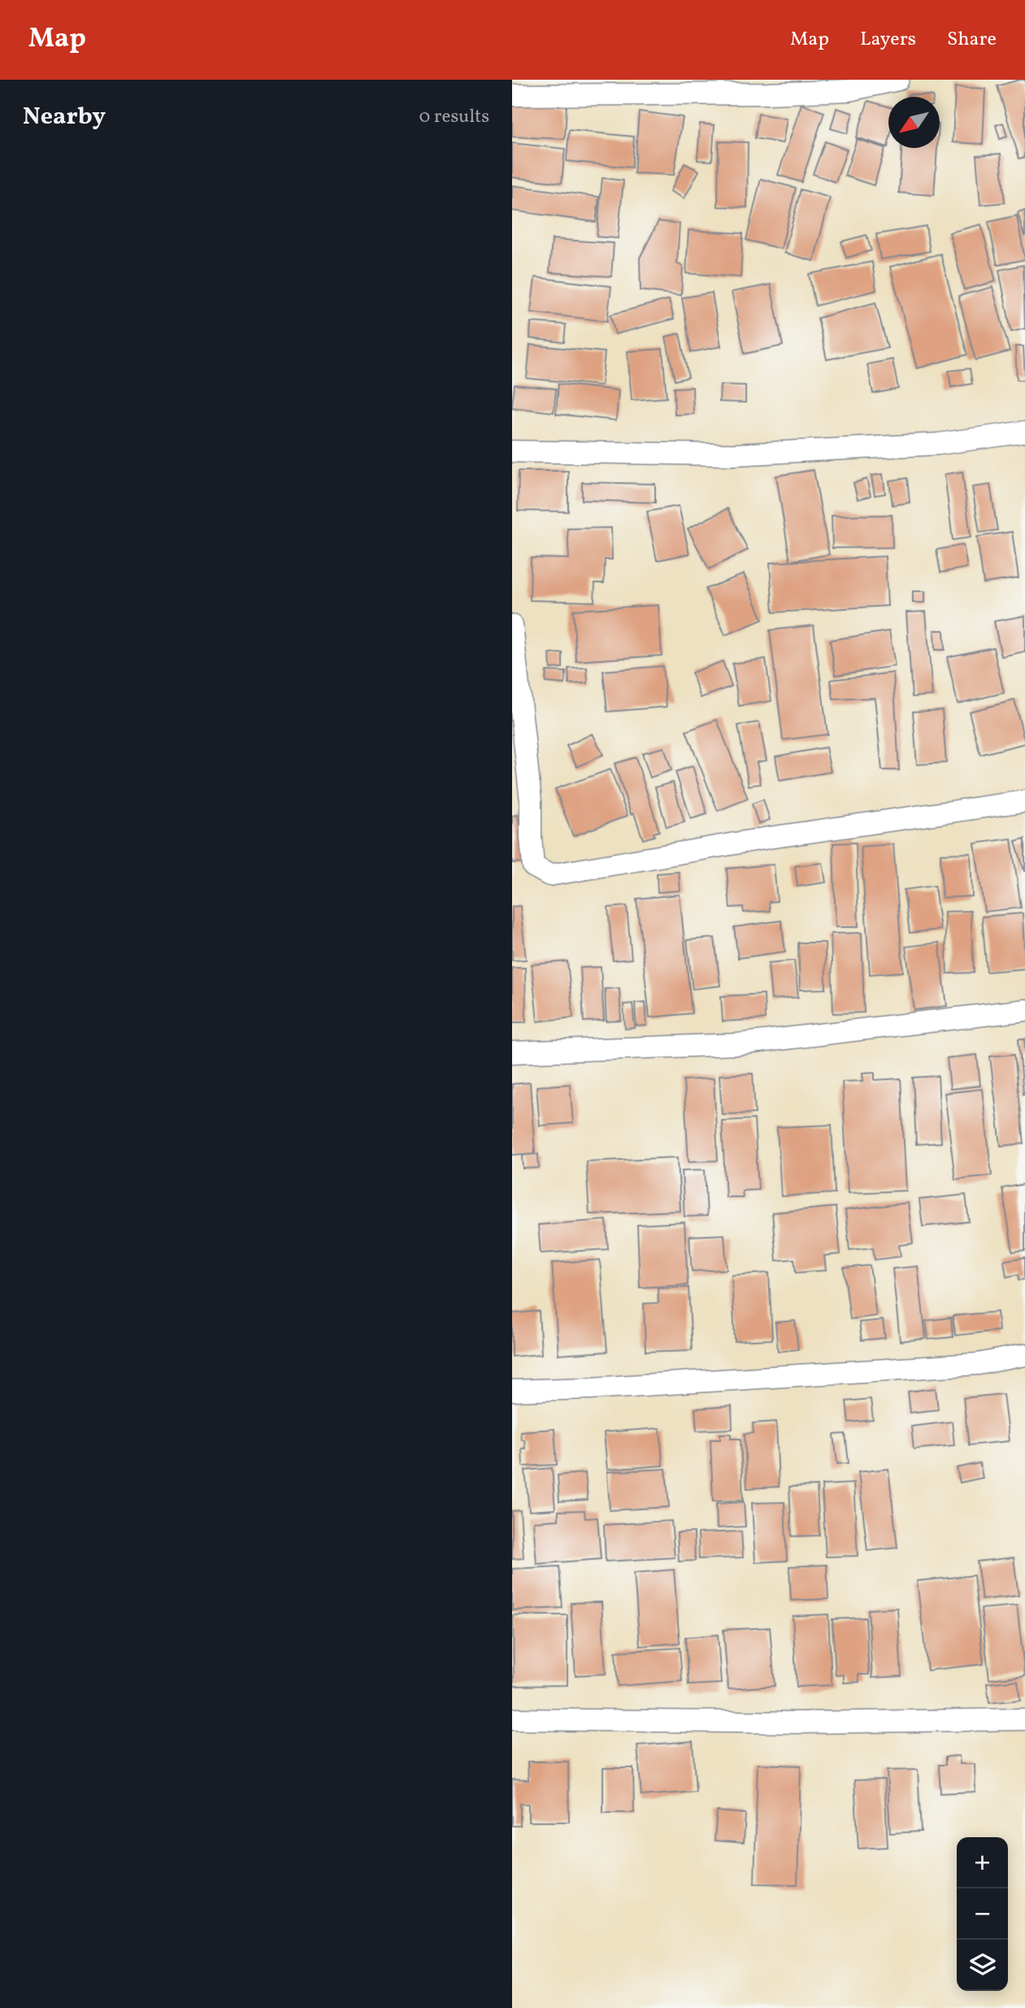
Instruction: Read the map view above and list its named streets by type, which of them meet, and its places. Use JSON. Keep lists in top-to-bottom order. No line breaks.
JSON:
{"north":"bottom left","page":{"header":"Map","nav":["Map","Layers","Share"],"heading":["Nearby","0 results"],"map_buttons":["+","−"]}}
